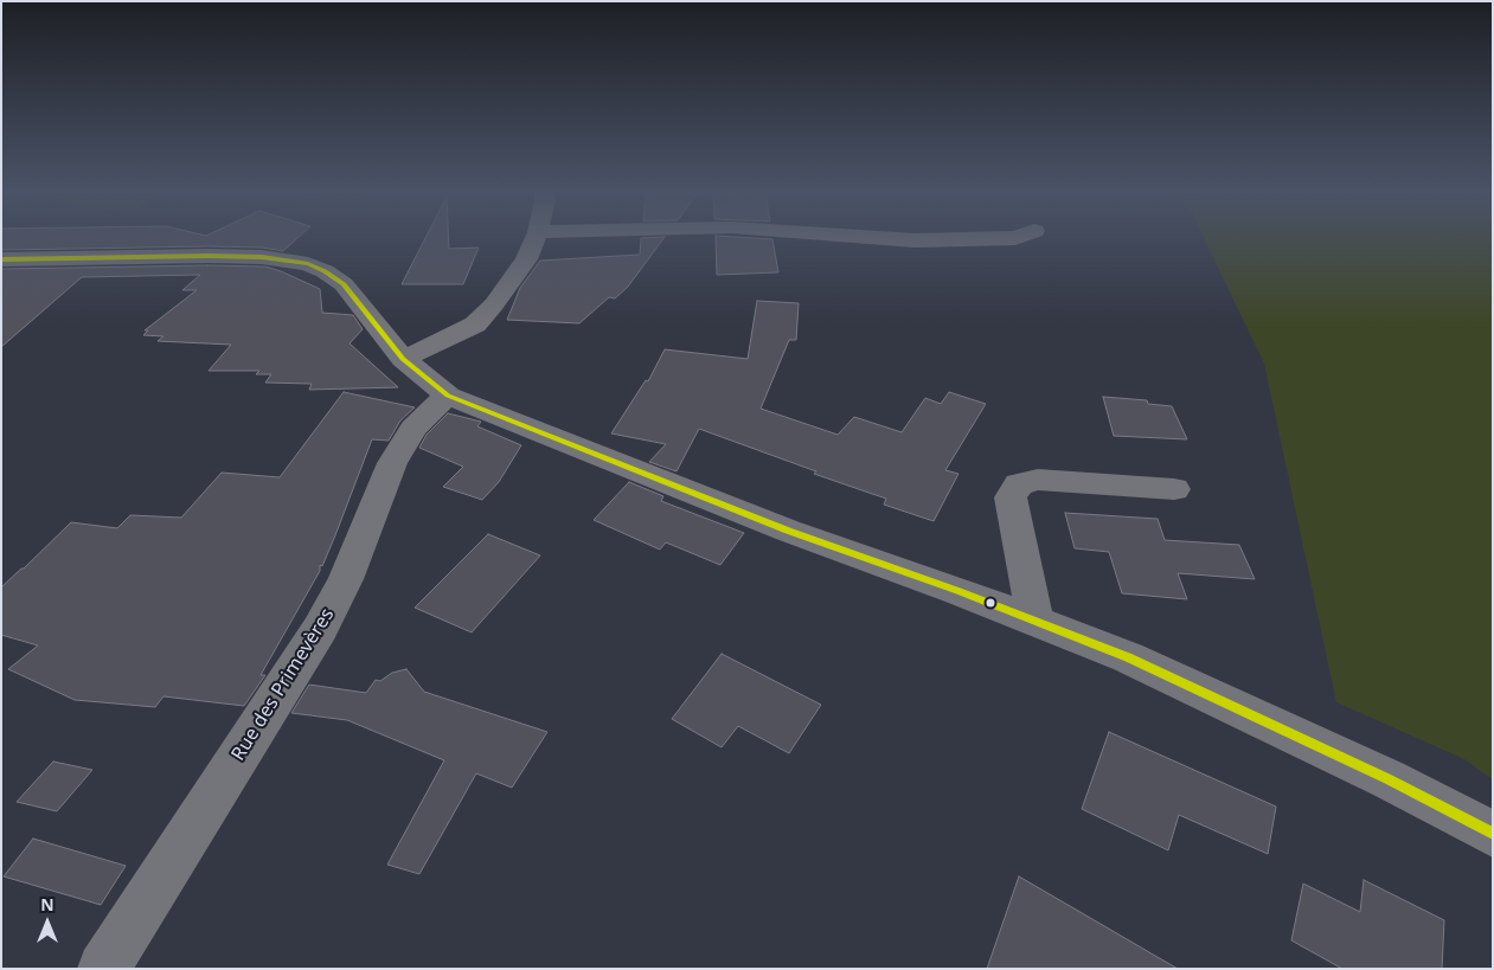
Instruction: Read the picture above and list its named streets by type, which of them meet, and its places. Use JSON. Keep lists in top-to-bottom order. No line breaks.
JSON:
{"streets":{"street":["Rue des Primevères"]},"north":"top"}
